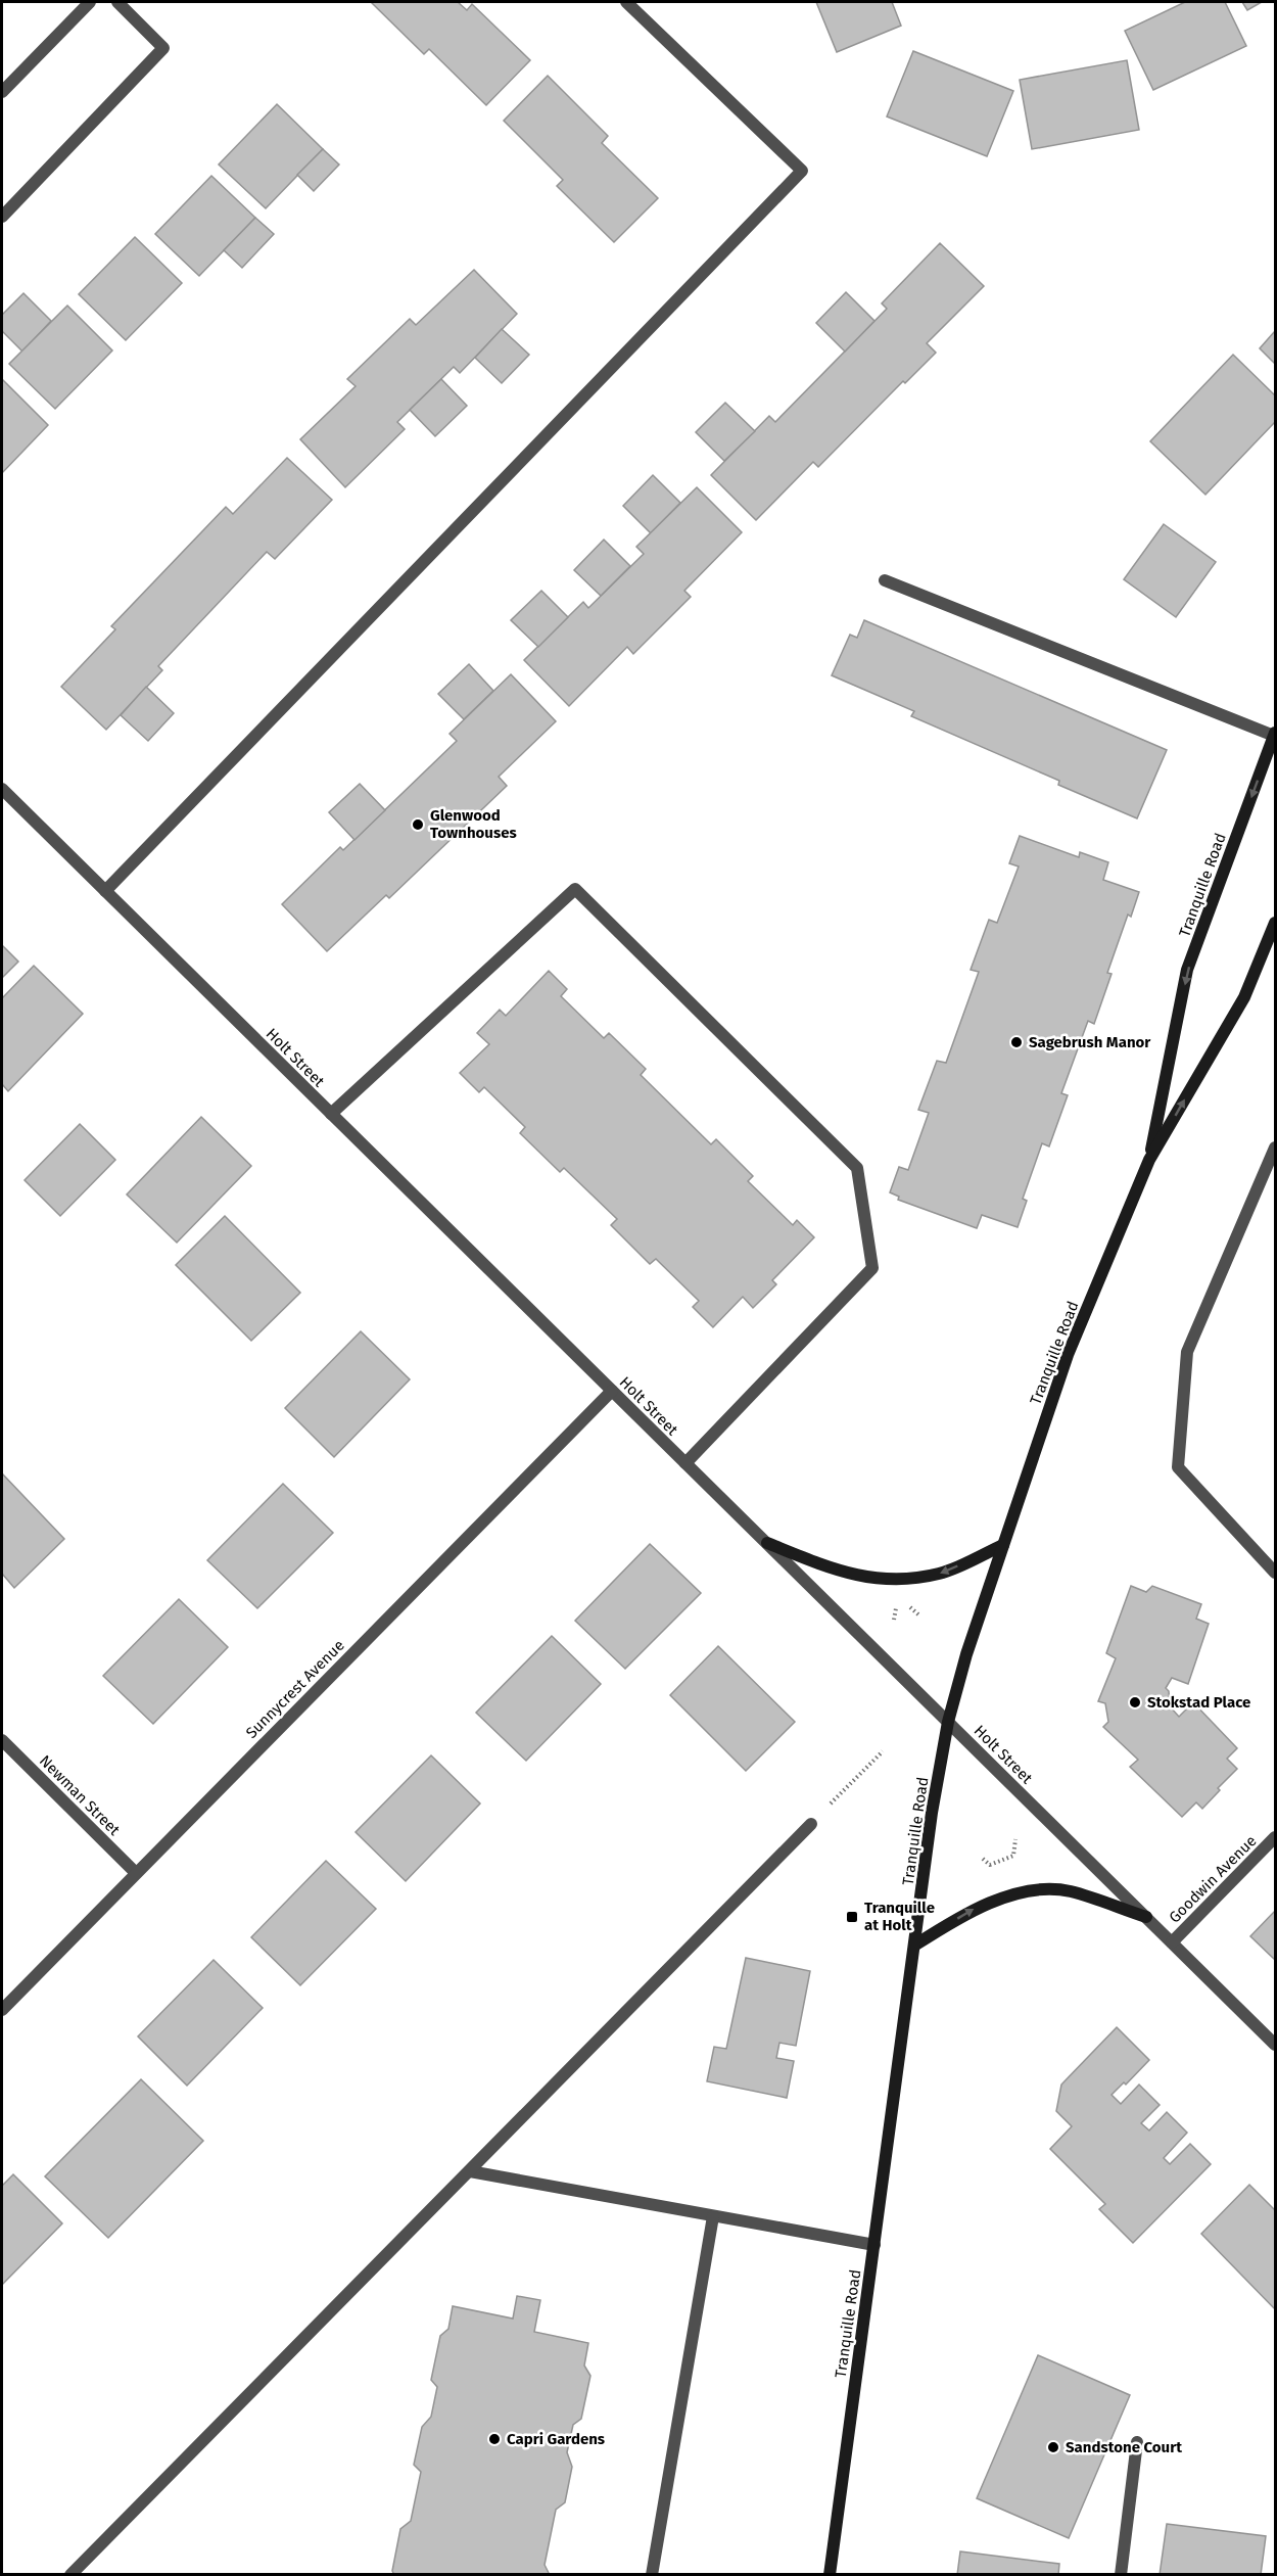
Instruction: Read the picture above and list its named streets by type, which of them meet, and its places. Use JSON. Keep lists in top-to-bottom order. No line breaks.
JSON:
{"streets":{"main road":["Tranquille Road"],"street":["Holt Street","Sunnycrest Avenue","Newman Street","Goodwin Avenue"]},"crossings":[["Tranquille Road","Holt Street"],["Holt Street","Sunnycrest Avenue"],["Holt Street","Goodwin Avenue"],["Sunnycrest Avenue","Newman Street"]],"places":{"other":["Glenwood Townhouses","Sagebrush Manor","Stokstad Place","Capri Gardens","Sandstone Court"],"transit":["Tranquille at Holt"]}}
